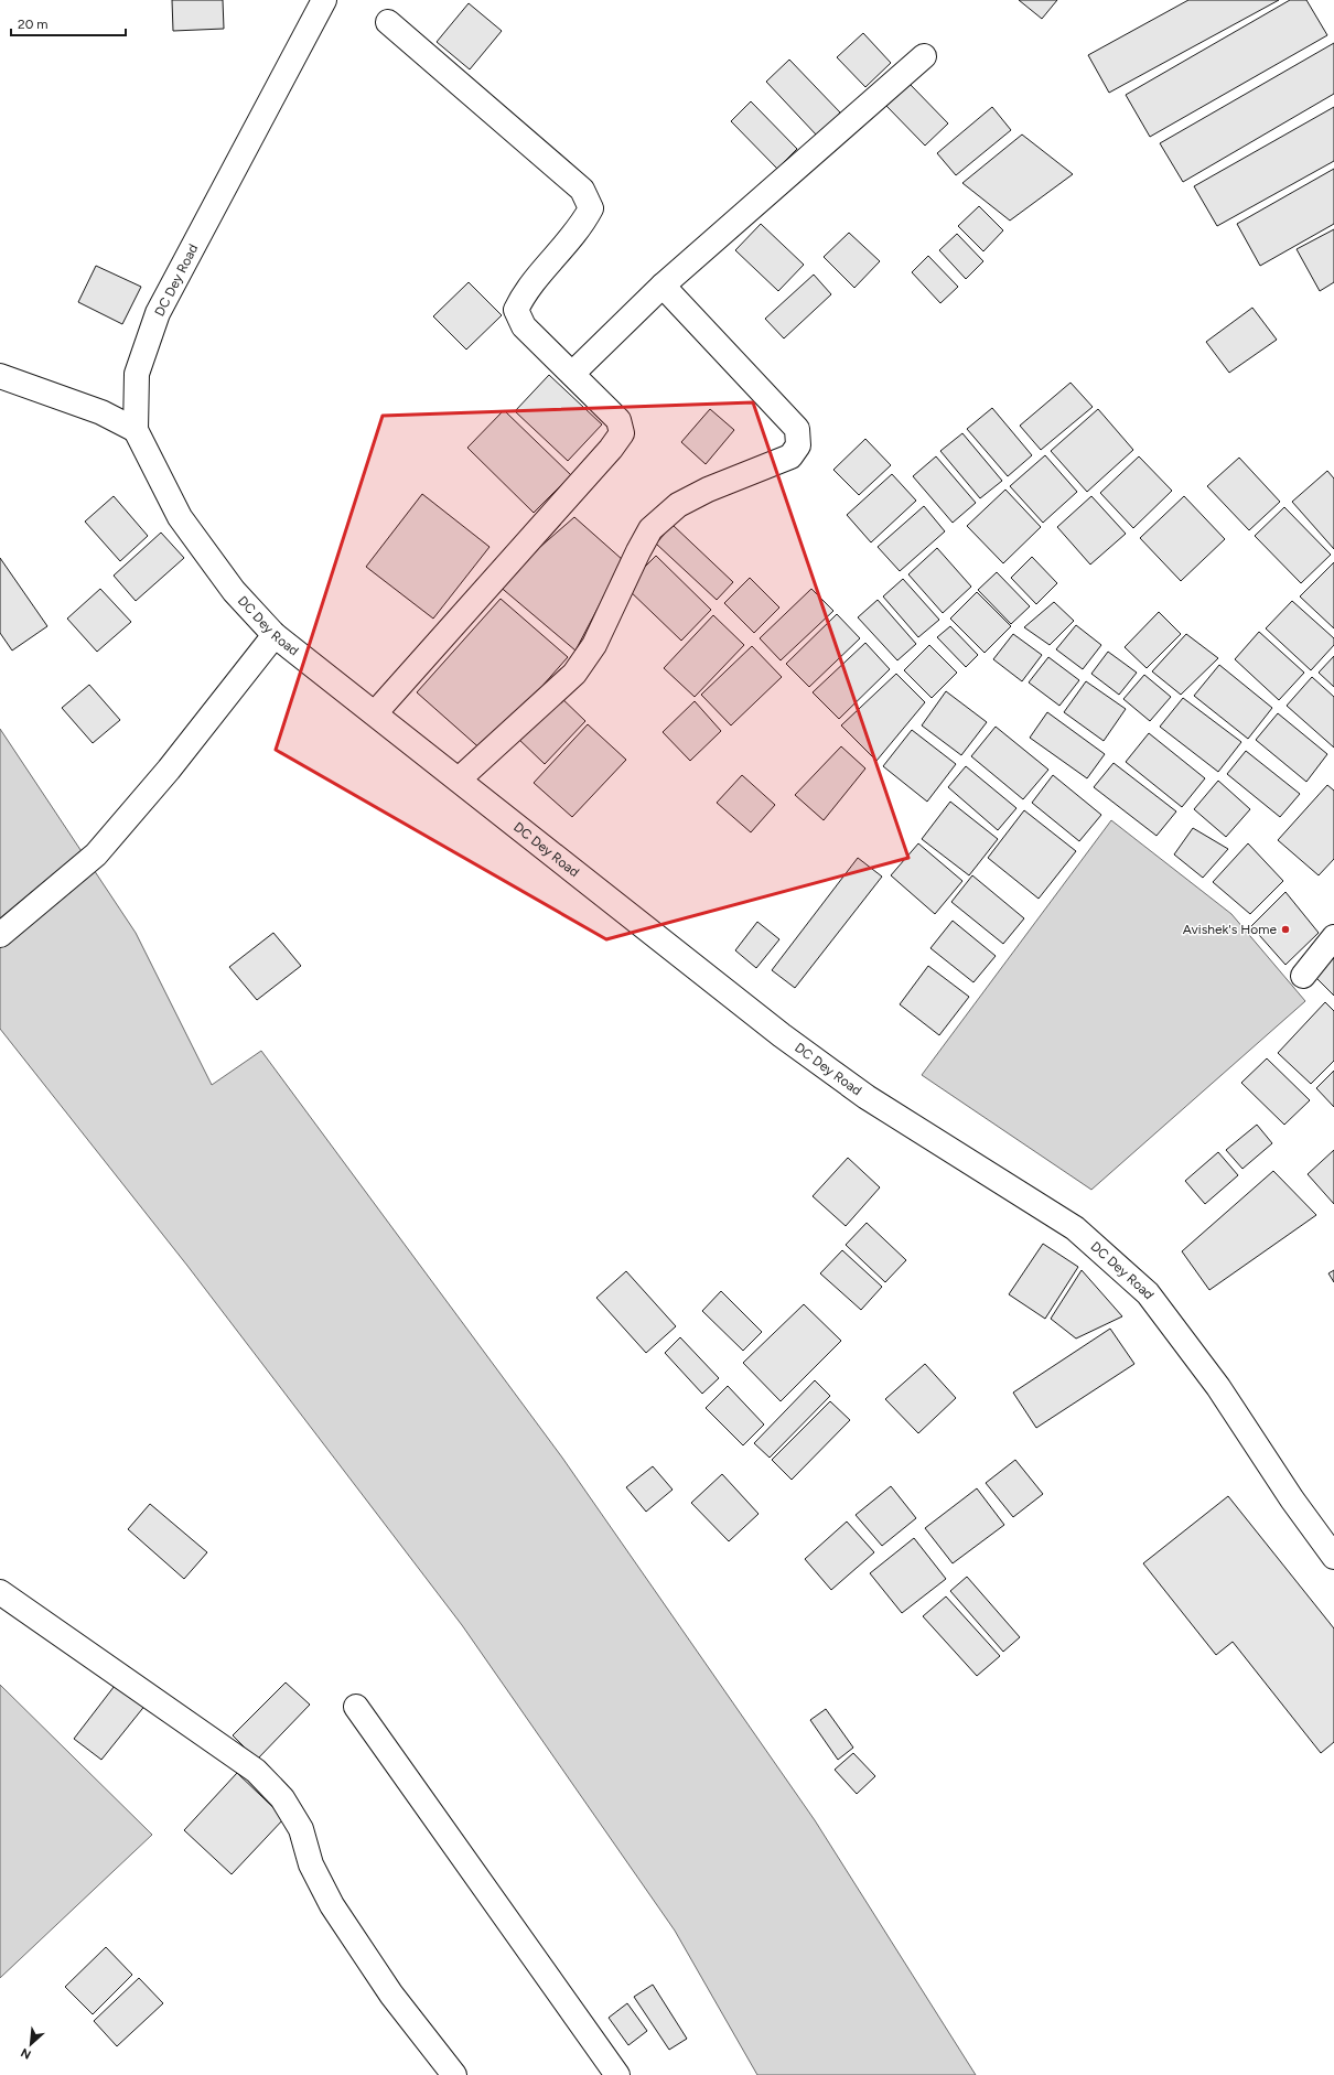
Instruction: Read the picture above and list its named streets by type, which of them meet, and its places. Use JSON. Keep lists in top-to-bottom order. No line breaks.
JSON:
{"streets":{"street":["DC Dey Road"]},"places":["Avishek's Home"],"scale_bar":"20 m","north":"bottom left"}
